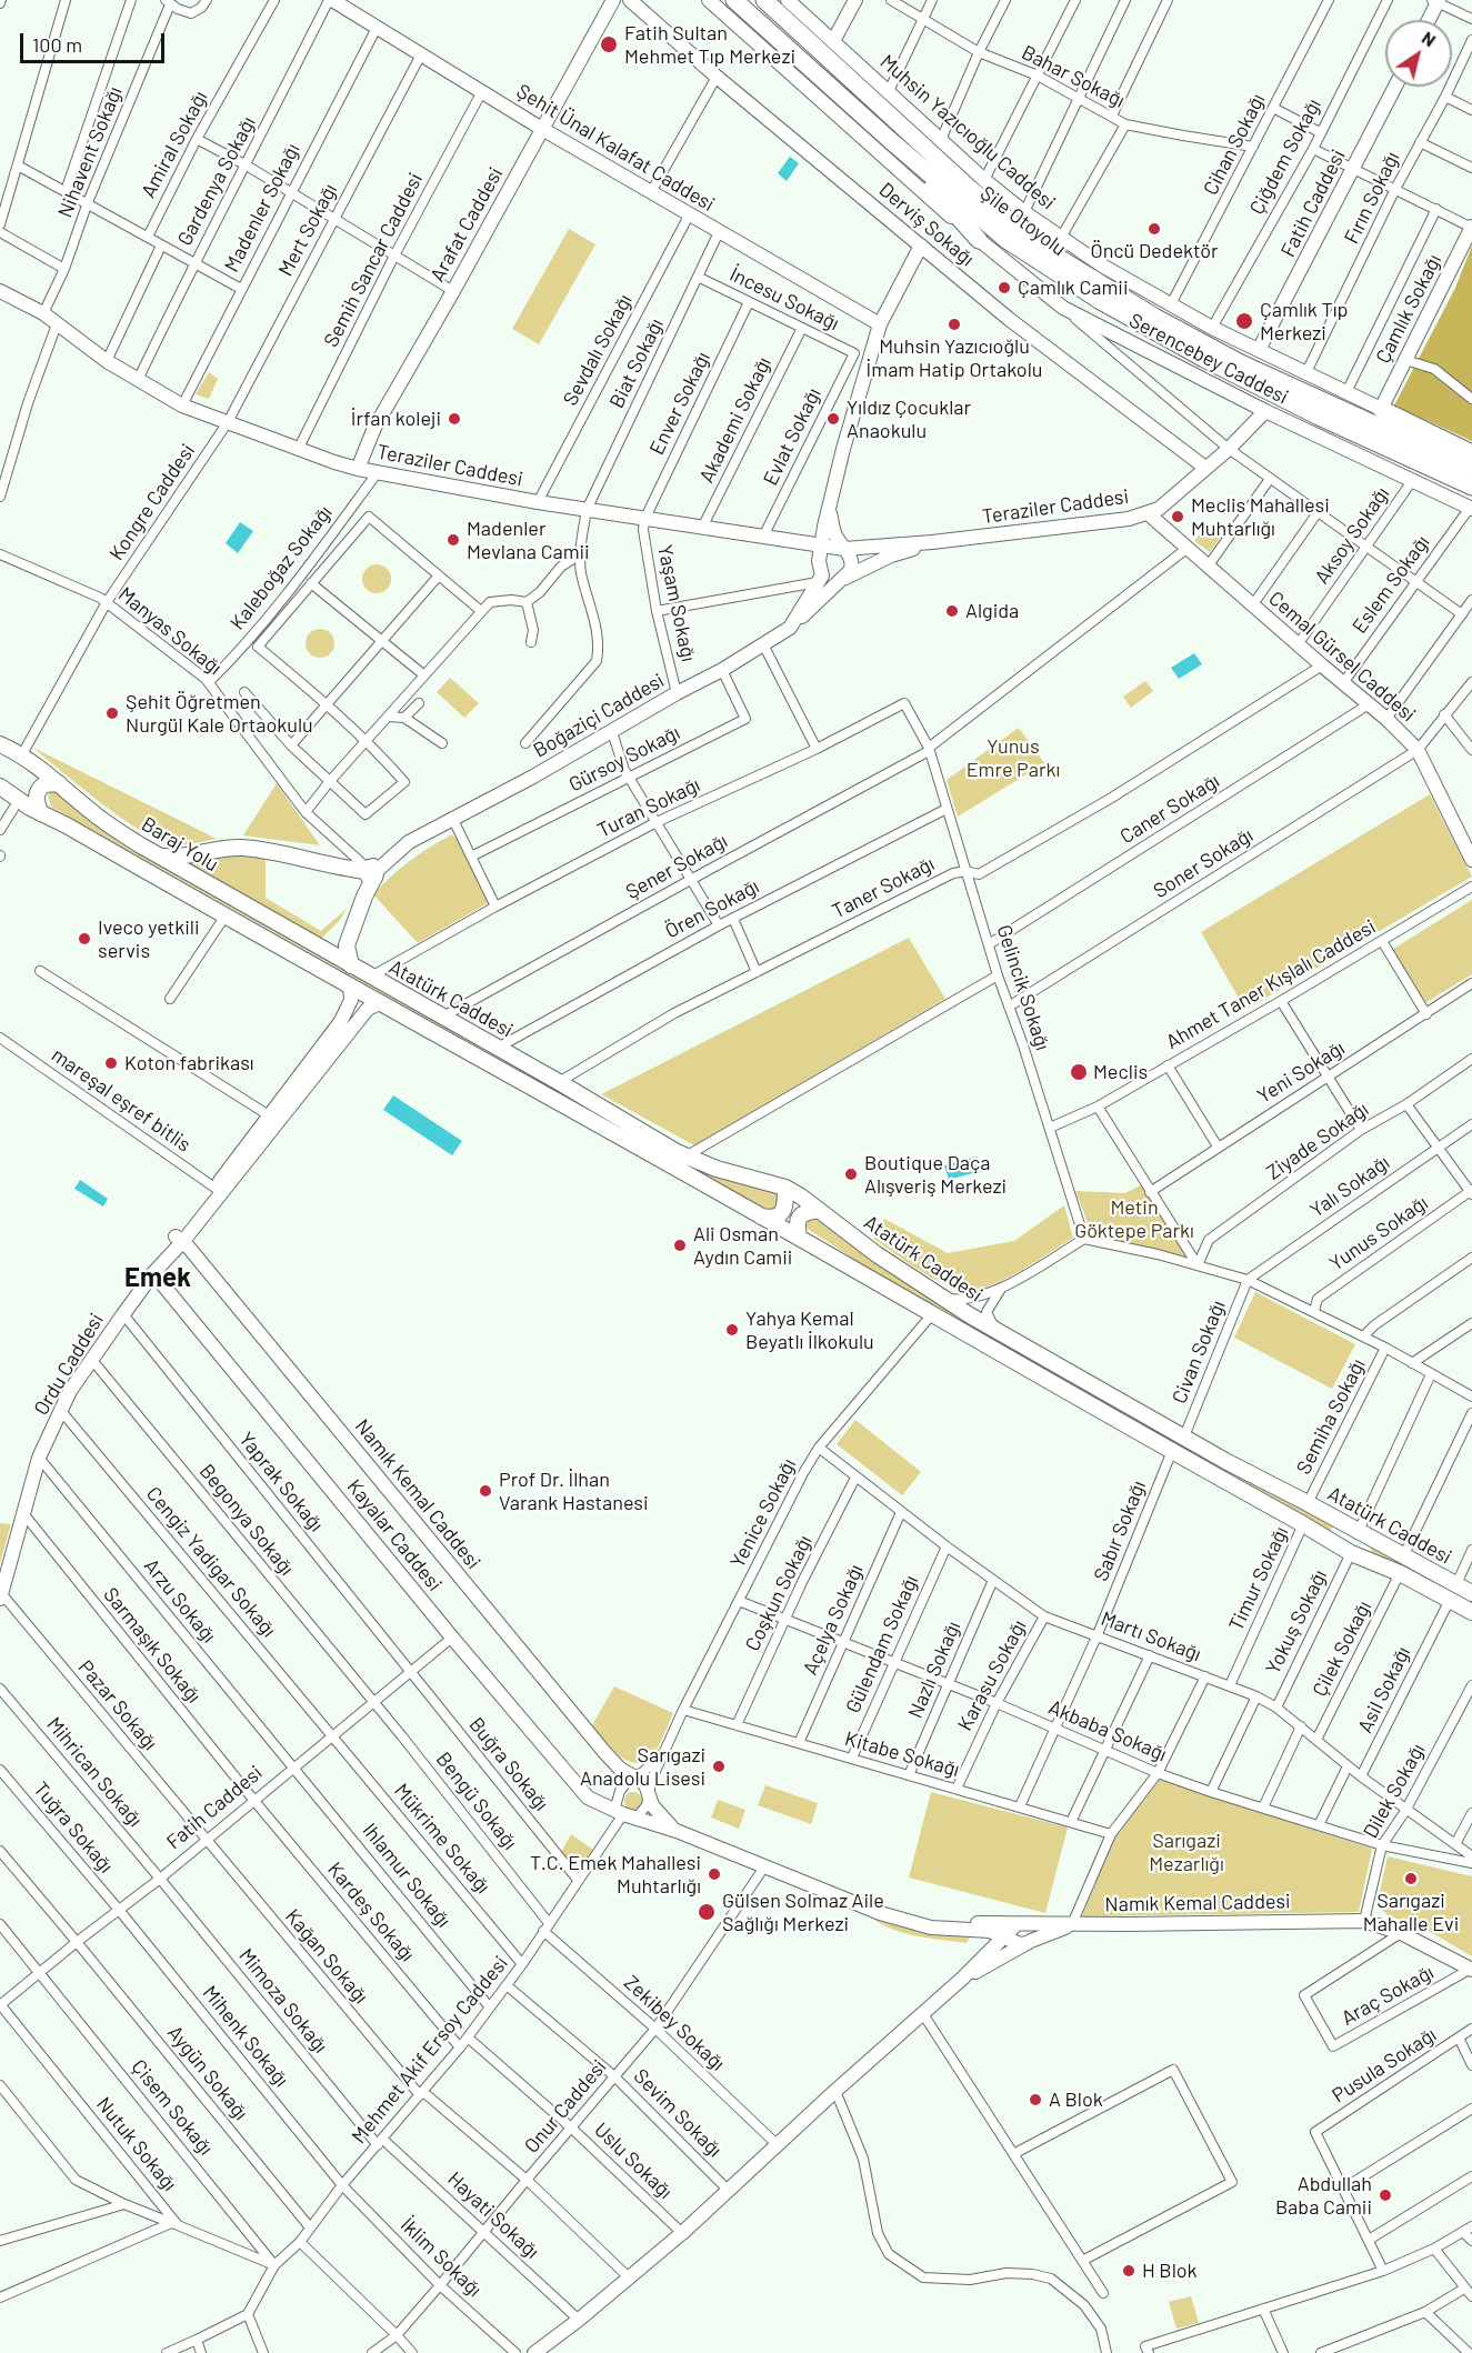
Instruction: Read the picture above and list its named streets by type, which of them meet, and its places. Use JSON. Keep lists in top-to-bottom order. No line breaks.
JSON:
{"streets":{"highway":["Şile Otoyolu"],"main road":["Muhsin Yazıcıoğlu Caddesi","Şehit Ünal Kalafat Caddesi","Fatih Caddesi","Arafat Caddesi","Derviş Sokağı","Çamlık Sokağı","Serencebey Caddesi","Teraziler Caddesi","Cemal Gürsel Caddesi","Boğaziçi Caddesi","Baraj Yolu","Atatürk Caddesi","Ordu Caddesi","Namık Kemal Caddesi","Kayalar Caddesi"],"street":["Bahar Sokağı","Amiral Sokağı","Cihan Sokağı","Nihavent Sokağı","Çiğdem Sokağı","Gardenya Sokağı","Fırın Sokağı","Madenler Sokağı","Mert Sokağı","Semih Sancar Caddesi","İncesu Sokağı","Sevdalı Sokağı","Biat Sokağı","Enver Sokağı","Akademi Sokağı","Evlat Sokağı","Kongre Caddesi","Aksoy Sokağı","Kaleboğaz Sokağı","Eslem Sokağı","Yaşam Sokağı","Manyas Sokağı","Gürsoy Sokağı","Turan Sokağı","Caner Sokağı","Soner Sokağı","Şener Sokağı","Taner Sokağı","Ören Sokağı","Ahmet Taner Kışlalı Caddesi","Gelincik Sokağı","Yeni Sokağı","mareşal eşref bitlis","Ziyade Sokağı","Yalı Sokağı","Yunus Sokağı","Civan Sokağı","Semiha Sokağı","Yaprak Sokağı","Yenice Sokağı","Begonya Sokağı","Sabır Sokağı","Cengiz Yadigar Sokağı","Timur Sokağı","Coşkun Sokağı","Arzu Sokağı","Açelya Sokağı","Yokuş Sokağı","Martı Sokağı","Gülendam Sokağı","Sarmaşık Sokağı","Çilek Sokağı","Nazlı Sokağı","Karasu Sokağı","Asil Sokağı","Pazar Sokağı","Akbaba Sokağı","Kitabe Sokağı","Buğra Sokağı","Mihrican Sokağı","Dilek Sokağı","Bengü Sokağı","Tuğra Sokağı","Mükrime Sokağı","Ihlamur Sokağı","Kardeş Sokağı","Kağan Sokağı","Araç Sokağı","Mimoza Sokağı","Zekibey Sokağı","Mihenk Sokağı","Mehmet Akif Ersoy Caddesi","Pusula Sokağı","Aygün Sokağı","Onur Caddesi","Çisem Sokağı","Sevim Sokağı","Nutuk Sokağı","Uslu Sokağı","Hayati Sokağı","İklim Sokağı"]},"crossings":[["Bahar Sokağı","Cihan Sokağı"],["Muhsin Yazıcıoğlu Caddesi","Cihan Sokağı"],["Muhsin Yazıcıoğlu Caddesi","Çiğdem Sokağı"],["Muhsin Yazıcıoğlu Caddesi","Fırın Sokağı"],["Muhsin Yazıcıoğlu Caddesi","Fatih Caddesi"],["Muhsin Yazıcıoğlu Caddesi","Çamlık Sokağı"],["Şehit Ünal Kalafat Caddesi","Gardenya Sokağı"],["Şehit Ünal Kalafat Caddesi","Madenler Sokağı"],["Şehit Ünal Kalafat Caddesi","Arafat Caddesi"],["Şehit Ünal Kalafat Caddesi","Mert Sokağı"],["Şehit Ünal Kalafat Caddesi","Semih Sancar Caddesi"],["Şehit Ünal Kalafat Caddesi","Sevdalı Sokağı"],["Şehit Ünal Kalafat Caddesi","Biat Sokağı"],["Nihavent Sokağı","Teraziler Caddesi"],["Gardenya Sokağı","Teraziler Caddesi"],["Fatih Caddesi","Yaprak Sokağı"],["Fatih Caddesi","Begonya Sokağı"],["Fatih Caddesi","Kayalar Caddesi"],["Fatih Caddesi","Cengiz Yadigar Sokağı"],["Fatih Caddesi","Arzu Sokağı"],["Fatih Caddesi","Sarmaşık Sokağı"],["Fatih Caddesi","Pazar Sokağı"],["Fatih Caddesi","Buğra Sokağı"],["Fatih Caddesi","Mihrican Sokağı"],["Fatih Caddesi","Bengü Sokağı"],["Fatih Caddesi","Tuğra Sokağı"],["Fatih Caddesi","Mükrime Sokağı"],["Fatih Caddesi","Ihlamur Sokağı"],["Fatih Caddesi","Kardeş Sokağı"],["Fatih Caddesi","Kağan Sokağı"],["Fatih Caddesi","Mimoza Sokağı"],["Fatih Caddesi","Mihenk Sokağı"],["Fatih Caddesi","Aygün Sokağı"],["Fatih Caddesi","Çisem Sokağı"],["Fatih Caddesi","Nutuk Sokağı"],["Madenler Sokağı","Teraziler Caddesi"],["Arafat Caddesi","Teraziler Caddesi"],["Derviş Sokağı","Teraziler Caddesi"],["Mert Sokağı","Teraziler Caddesi"],["Mert Sokağı","Kongre Caddesi"],["Semih Sancar Caddesi","Teraziler Caddesi"],["İncesu Sokağı","Biat Sokağı"],["İncesu Sokağı","Enver Sokağı"],["İncesu Sokağı","Akademi Sokağı"],["İncesu Sokağı","Evlat Sokağı"],["Sevdalı Sokağı","Teraziler Caddesi"],["Serencebey Caddesi","Teraziler Caddesi"],["Serencebey Caddesi","Aksoy Sokağı"],["Serencebey Caddesi","Eslem Sokağı"],["Biat Sokağı","Teraziler Caddesi"],["Enver Sokağı","Teraziler Caddesi"],["Enver Sokağı","Yaşam Sokağı"],["Akademi Sokağı","Teraziler Caddesi"],["Evlat Sokağı","Teraziler Caddesi"],["Teraziler Caddesi","Kongre Caddesi"],["Teraziler Caddesi","Kaleboğaz Sokağı"],["Teraziler Caddesi","Yaşam Sokağı"],["Teraziler Caddesi","Cemal Gürsel Caddesi"],["Teraziler Caddesi","Boğaziçi Caddesi"],["Kongre Caddesi","Manyas Sokağı"],["Kongre Caddesi","Baraj Yolu"],["Aksoy Sokağı","Cemal Gürsel Caddesi"],["Kaleboğaz Sokağı","Manyas Sokağı"],["Eslem Sokağı","Cemal Gürsel Caddesi"],["Yaşam Sokağı","Boğaziçi Caddesi"],["Manyas Sokağı","Boğaziçi Caddesi"],["Cemal Gürsel Caddesi","Caner Sokağı"],["Cemal Gürsel Caddesi","Soner Sokağı"],["Cemal Gürsel Caddesi","Şener Sokağı"],["Cemal Gürsel Caddesi","Taner Sokağı"],["Boğaziçi Caddesi","Gürsoy Sokağı"],["Turan Sokağı","Şener Sokağı"],["Turan Sokağı","Gelincik Sokağı"],["Turan Sokağı","Atatürk Caddesi"],["Caner Sokağı","Gelincik Sokağı"],["Baraj Yolu","Atatürk Caddesi"],["Baraj Yolu","Ordu Caddesi"],["Soner Sokağı","Gelincik Sokağı"],["Şener Sokağı","Gelincik Sokağı"],["Şener Sokağı","Atatürk Caddesi"],["Taner Sokağı","Gelincik Sokağı"],["Taner Sokağı","Atatürk Caddesi"],["Ören Sokağı","Gelincik Sokağı"],["Ören Sokağı","Atatürk Caddesi"],["Ahmet Taner Kışlalı Caddesi","Gelincik Sokağı"],["Atatürk Caddesi","Civan Sokağı"],["Atatürk Caddesi","Ordu Caddesi"],["Atatürk Caddesi","Semiha Sokağı"],["Atatürk Caddesi","Yenice Sokağı"],["Atatürk Caddesi","Sabır Sokağı"],["Atatürk Caddesi","Timur Sokağı"],["Atatürk Caddesi","Yokuş Sokağı"],["Atatürk Caddesi","Çilek Sokağı"],["Atatürk Caddesi","Asil Sokağı"],["mareşal eşref bitlis","Ordu Caddesi"],["Yalı Sokağı","Civan Sokağı"],["Ordu Caddesi","Yaprak Sokağı"],["Ordu Caddesi","Namık Kemal Caddesi"],["Ordu Caddesi","Begonya Sokağı"],["Ordu Caddesi","Kayalar Caddesi"],["Ordu Caddesi","Cengiz Yadigar Sokağı"],["Ordu Caddesi","Arzu Sokağı"],["Ordu Caddesi","Sarmaşık Sokağı"],["Ordu Caddesi","Pazar Sokağı"],["Yaprak Sokağı","Buğra Sokağı"],["Namık Kemal Caddesi","Yenice Sokağı"],["Namık Kemal Caddesi","Kayalar Caddesi"],["Namık Kemal Caddesi","Dilek Sokağı"],["Namık Kemal Caddesi","Araç Sokağı"],["Namık Kemal Caddesi","Onur Caddesi"],["Yenice Sokağı","Kayalar Caddesi"],["Yenice Sokağı","Martı Sokağı"],["Yenice Sokağı","Akbaba Sokağı"],["Yenice Sokağı","Kitabe Sokağı"],["Yenice Sokağı","Mehmet Akif Ersoy Caddesi"],["Begonya Sokağı","Bengü Sokağı"],["Sabır Sokağı","Martı Sokağı"],["Sabır Sokağı","Akbaba Sokağı"],["Sabır Sokağı","Kitabe Sokağı"],["Kayalar Caddesi","Mehmet Akif Ersoy Caddesi"],["Cengiz Yadigar Sokağı","Mükrime Sokağı"],["Timur Sokağı","Martı Sokağı"],["Coşkun Sokağı","Martı Sokağı"],["Coşkun Sokağı","Akbaba Sokağı"],["Coşkun Sokağı","Kitabe Sokağı"],["Arzu Sokağı","Ihlamur Sokağı"],["Açelya Sokağı","Martı Sokağı"],["Açelya Sokağı","Akbaba Sokağı"],["Açelya Sokağı","Kitabe Sokağı"],["Yokuş Sokağı","Martı Sokağı"],["Martı Sokağı","Gülendam Sokağı"],["Martı Sokağı","Çilek Sokağı"],["Martı Sokağı","Nazlı Sokağı"],["Martı Sokağı","Karasu Sokağı"],["Martı Sokağı","Asil Sokağı"],["Martı Sokağı","Dilek Sokağı"],["Gülendam Sokağı","Akbaba Sokağı"],["Gülendam Sokağı","Kitabe Sokağı"],["Sarmaşık Sokağı","Kardeş Sokağı"],["Nazlı Sokağı","Akbaba Sokağı"],["Nazlı Sokağı","Kitabe Sokağı"],["Karasu Sokağı","Akbaba Sokağı"],["Karasu Sokağı","Kitabe Sokağı"],["Pazar Sokağı","Kağan Sokağı"],["Akbaba Sokağı","Dilek Sokağı"],["Buğra Sokağı","Mehmet Akif Ersoy Caddesi"],["Mihrican Sokağı","Mimoza Sokağı"],["Bengü Sokağı","Zekibey Sokağı"],["Bengü Sokağı","Mehmet Akif Ersoy Caddesi"],["Tuğra Sokağı","Mihenk Sokağı"],["Mükrime Sokağı","Mehmet Akif Ersoy Caddesi"],["Ihlamur Sokağı","Mehmet Akif Ersoy Caddesi"],["Kardeş Sokağı","Mehmet Akif Ersoy Caddesi"],["Kağan Sokağı","Mehmet Akif Ersoy Caddesi"],["Kağan Sokağı","Onur Caddesi"],["Mimoza Sokağı","Mehmet Akif Ersoy Caddesi"],["Mimoza Sokağı","Hayati Sokağı"],["Zekibey Sokağı","Mehmet Akif Ersoy Caddesi"],["Zekibey Sokağı","Onur Caddesi"],["Mihenk Sokağı","Mehmet Akif Ersoy Caddesi"],["Mihenk Sokağı","İklim Sokağı"],["Mehmet Akif Ersoy Caddesi","Aygün Sokağı"],["Mehmet Akif Ersoy Caddesi","Çisem Sokağı"],["Mehmet Akif Ersoy Caddesi","Sevim Sokağı"],["Mehmet Akif Ersoy Caddesi","Nutuk Sokağı"],["Mehmet Akif Ersoy Caddesi","Uslu Sokağı"],["Mehmet Akif Ersoy Caddesi","Hayati Sokağı"],["Mehmet Akif Ersoy Caddesi","İklim Sokağı"],["Onur Caddesi","Sevim Sokağı"],["Onur Caddesi","Uslu Sokağı"],["Onur Caddesi","Hayati Sokağı"],["Onur Caddesi","İklim Sokağı"],["Çisem Sokağı","Nutuk Sokağı"]],"districts":["Emek"],"parks":["Yunus Emre Parkı","Metin Göktepe Parkı","Sarıgazi Mezarlığı"],"places":["Fatih Sultan Mehmet Tıp Merkezi","Öncü Dedektör","Çamlık Camii","Çamlık Tıp Merkezi","Muhsin Yazıcıoğlu İmam Hatip Ortakolu","İrfan koleji","Yıldız Çocuklar Anaokulu","Meclis Mahallesi Muhtarlığı","Madenler Mevlana Camii","Algida","Şehit Öğretmen Nurgül Kale Ortaokulu","Iveco yetkili servis","Koton fabrikası","Meclis","Boutique Daça Alışveriş Merkezi","Ali Osman Aydın Camii","Yahya Kemal Beyatlı İlkokulu","Prof Dr. İlhan Varank Hastanesi","Sarıgazi Anadolu Lisesi","T.C. Emek Mahallesi Muhtarlığı","Sarıgazi Mahalle Evi","Gülsen Solmaz Aile Sağlığı Merkezi","A Blok","Abdullah Baba Camii","H Blok"],"scale_bar":"100 m","north":"top right"}
